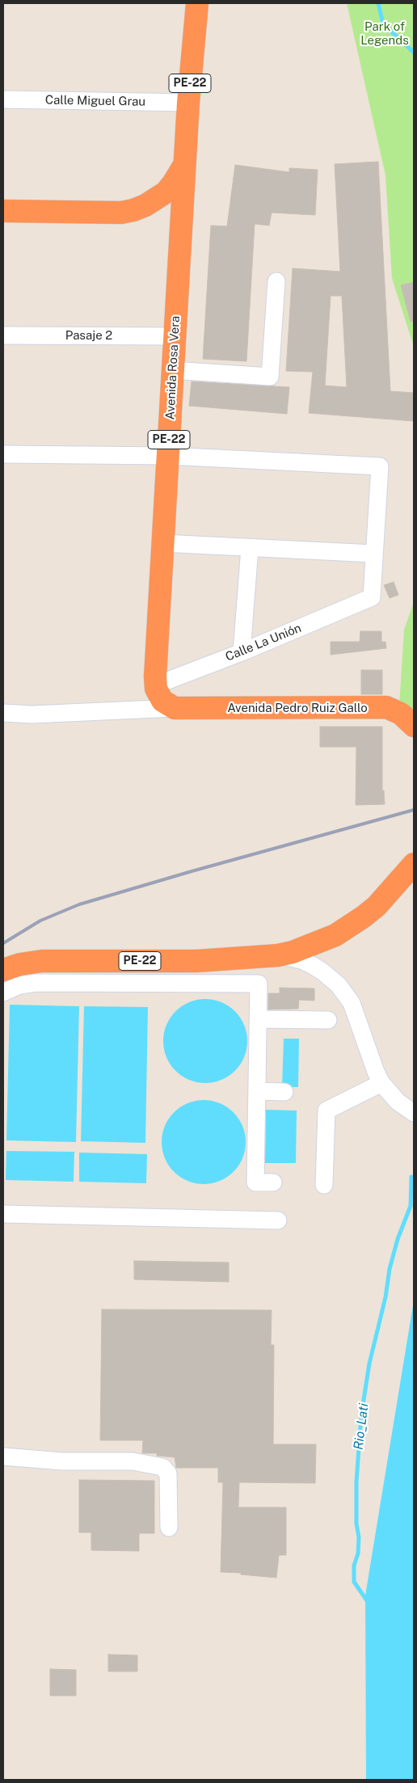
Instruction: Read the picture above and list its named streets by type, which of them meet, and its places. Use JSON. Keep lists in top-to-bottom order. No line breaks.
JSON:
{"streets":{"highway":["PE-22","Avenida Rosa Vera","Avenida Pedro Ruiz Gallo"],"street":["Calle Miguel Grau","Pasaje 2","Calle La Unión"]},"crossings":[["PE-22","Calle Miguel Grau"],["PE-22","Avenida Rosa Vera"],["Pasaje 2","Avenida Rosa Vera"],["Avenida Rosa Vera","Calle La Unión"]],"water":["Rio_Lati"],"parks":["Park of Legends"]}
